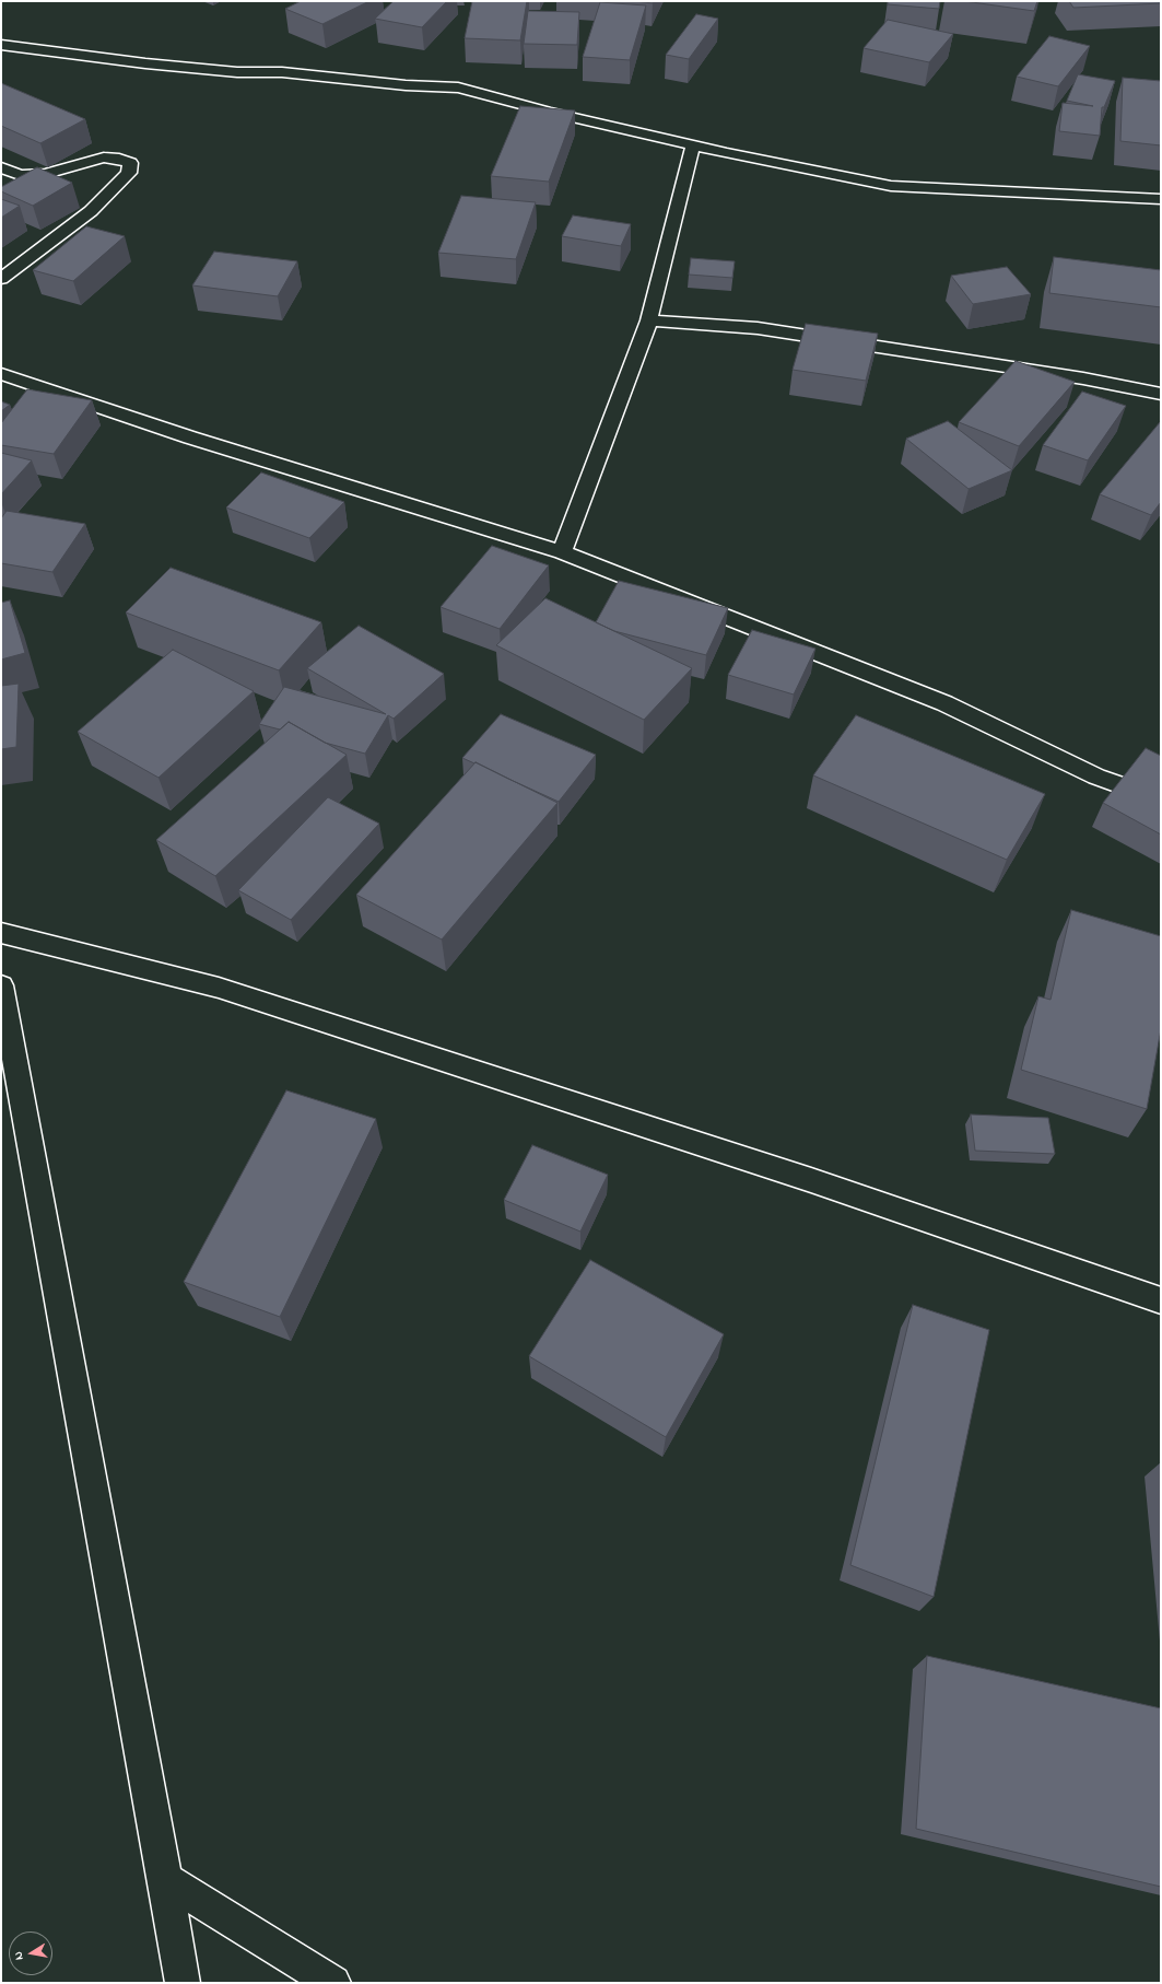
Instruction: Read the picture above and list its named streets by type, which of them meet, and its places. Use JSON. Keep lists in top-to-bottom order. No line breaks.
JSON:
{"north":"left"}
